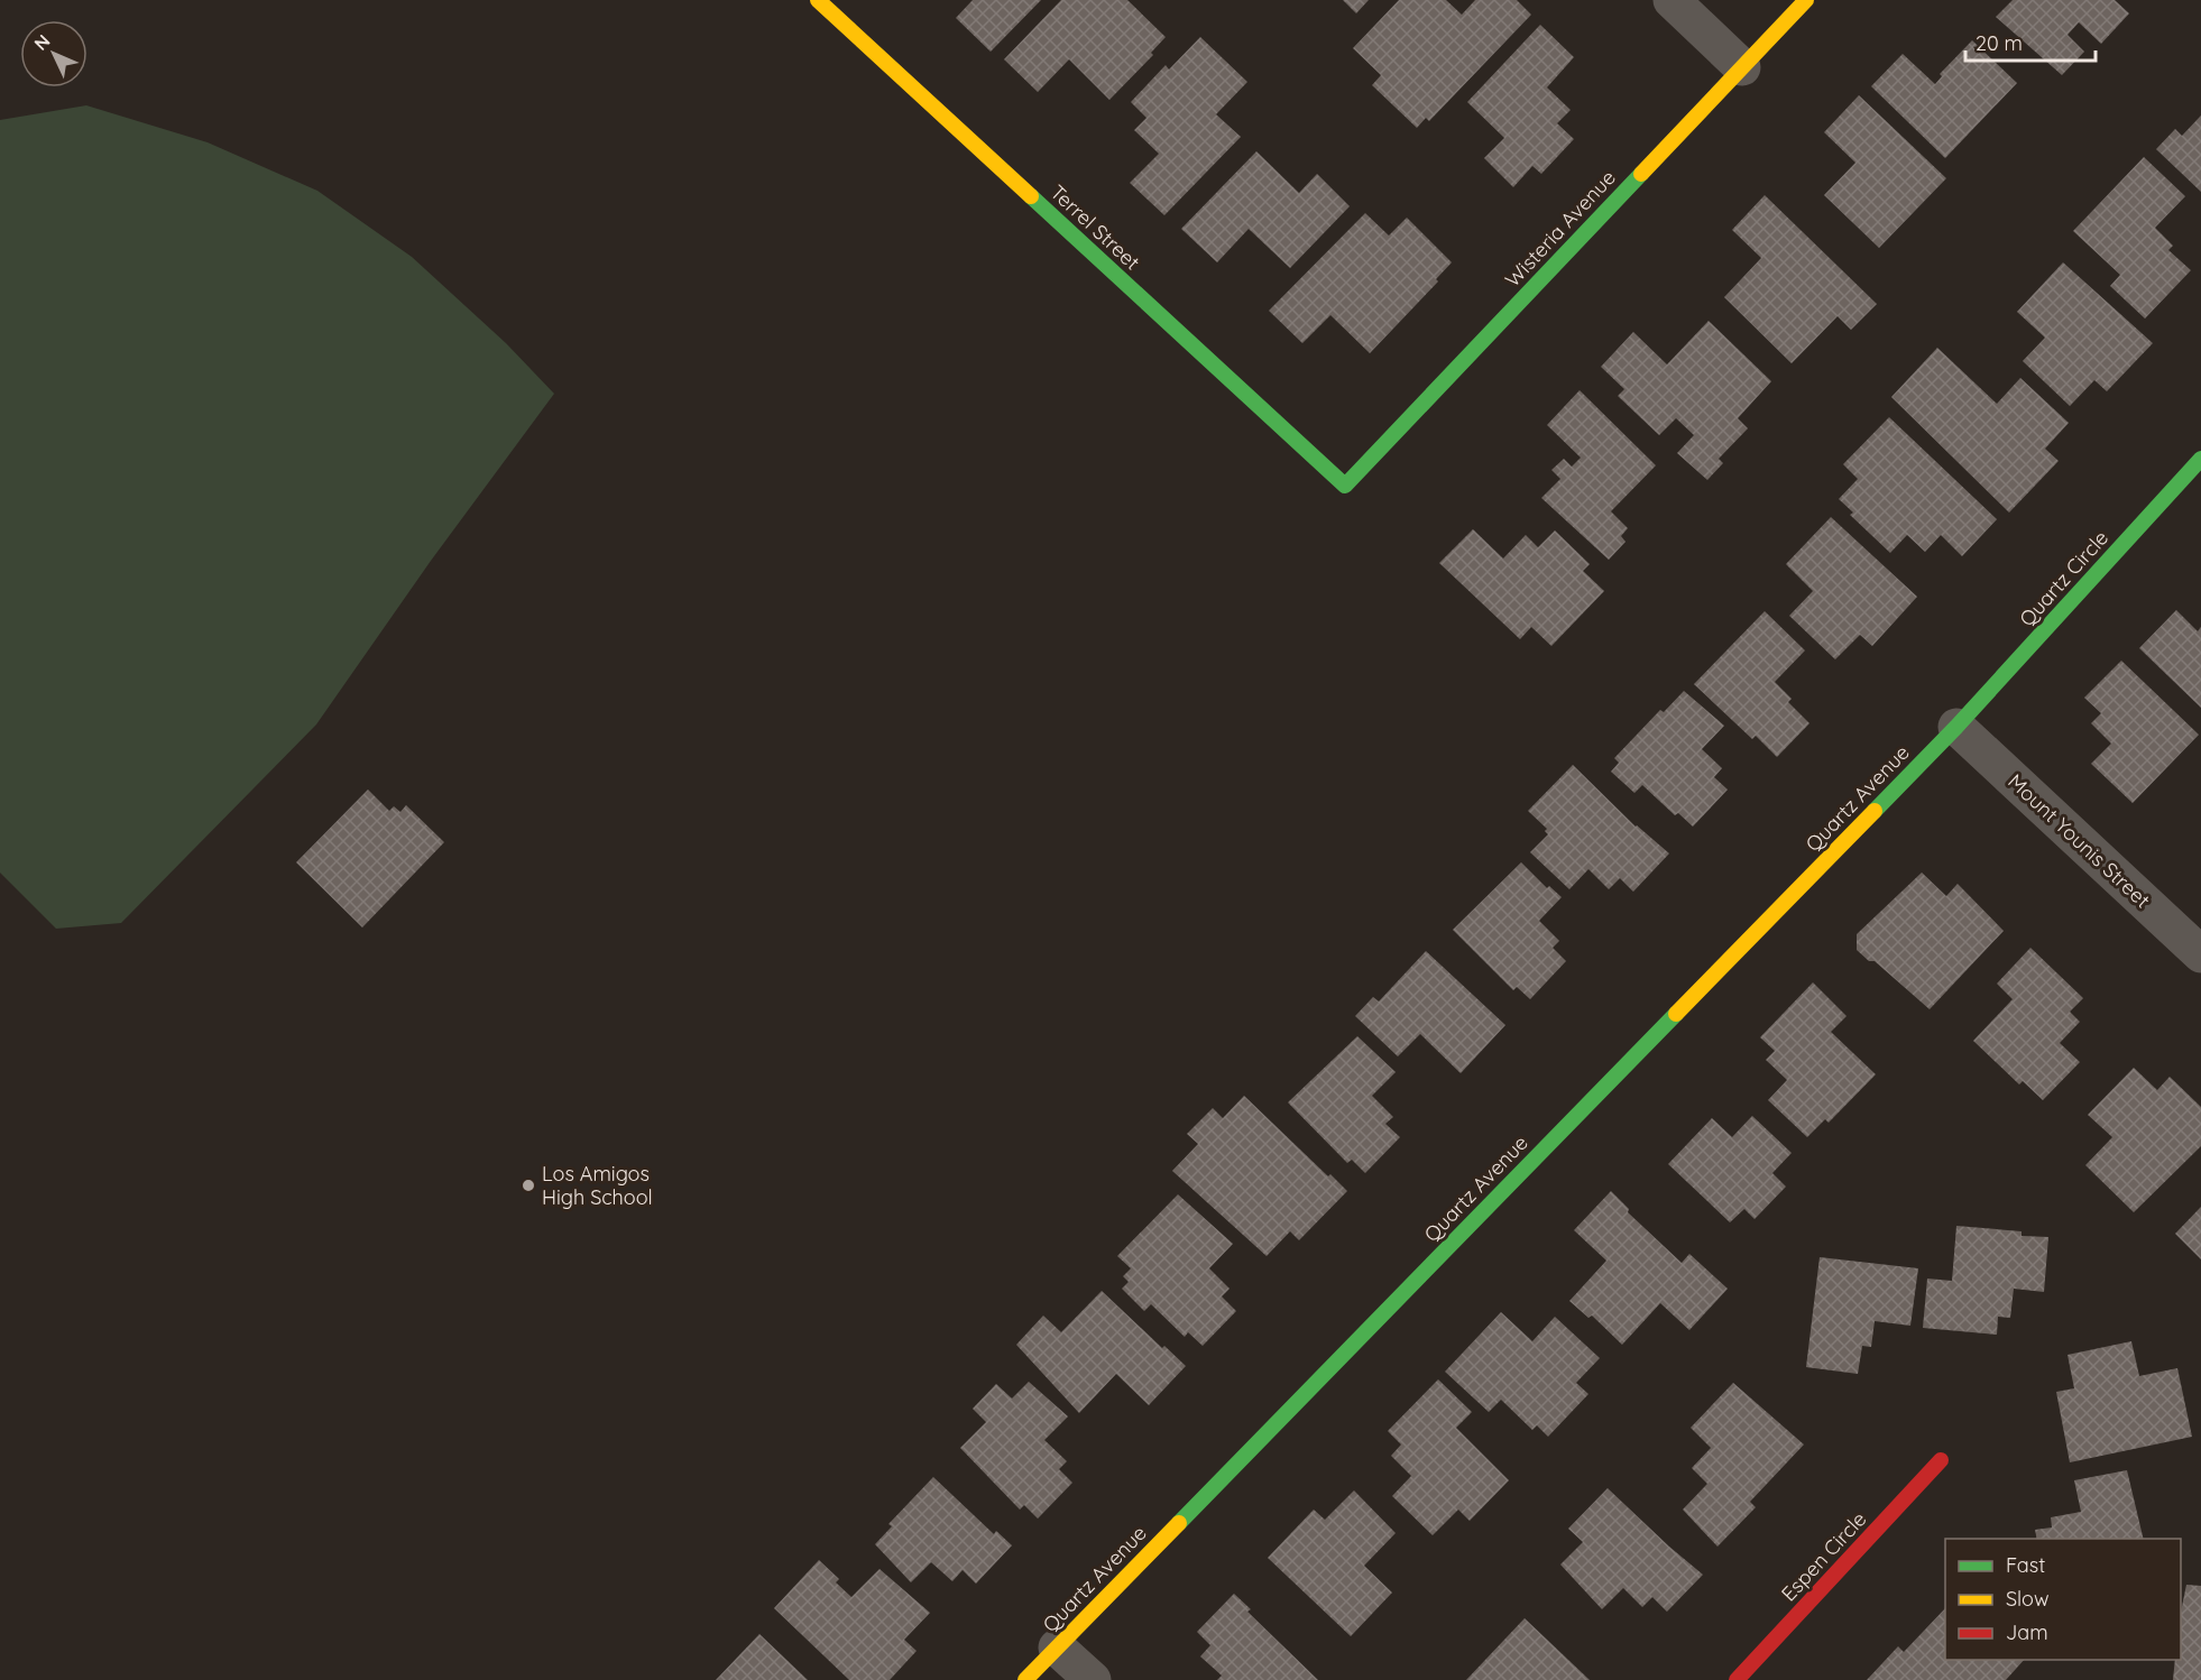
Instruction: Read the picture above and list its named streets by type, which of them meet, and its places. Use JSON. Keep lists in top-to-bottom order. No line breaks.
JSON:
{"streets":{"street":["Terrel Street","Wisteria Avenue","Quartz Circle","Quartz Avenue","Mount Younis Street","Espen Circle"]},"crossings":[["Terrel Street","Wisteria Avenue"],["Quartz Circle","Quartz Avenue"],["Quartz Circle","Mount Younis Street"],["Quartz Avenue","Mount Younis Street"]],"places":["Los Amigos High School"],"legend":["Fast","Slow","Jam"],"scale_bar":"20 m","north":"top left"}
